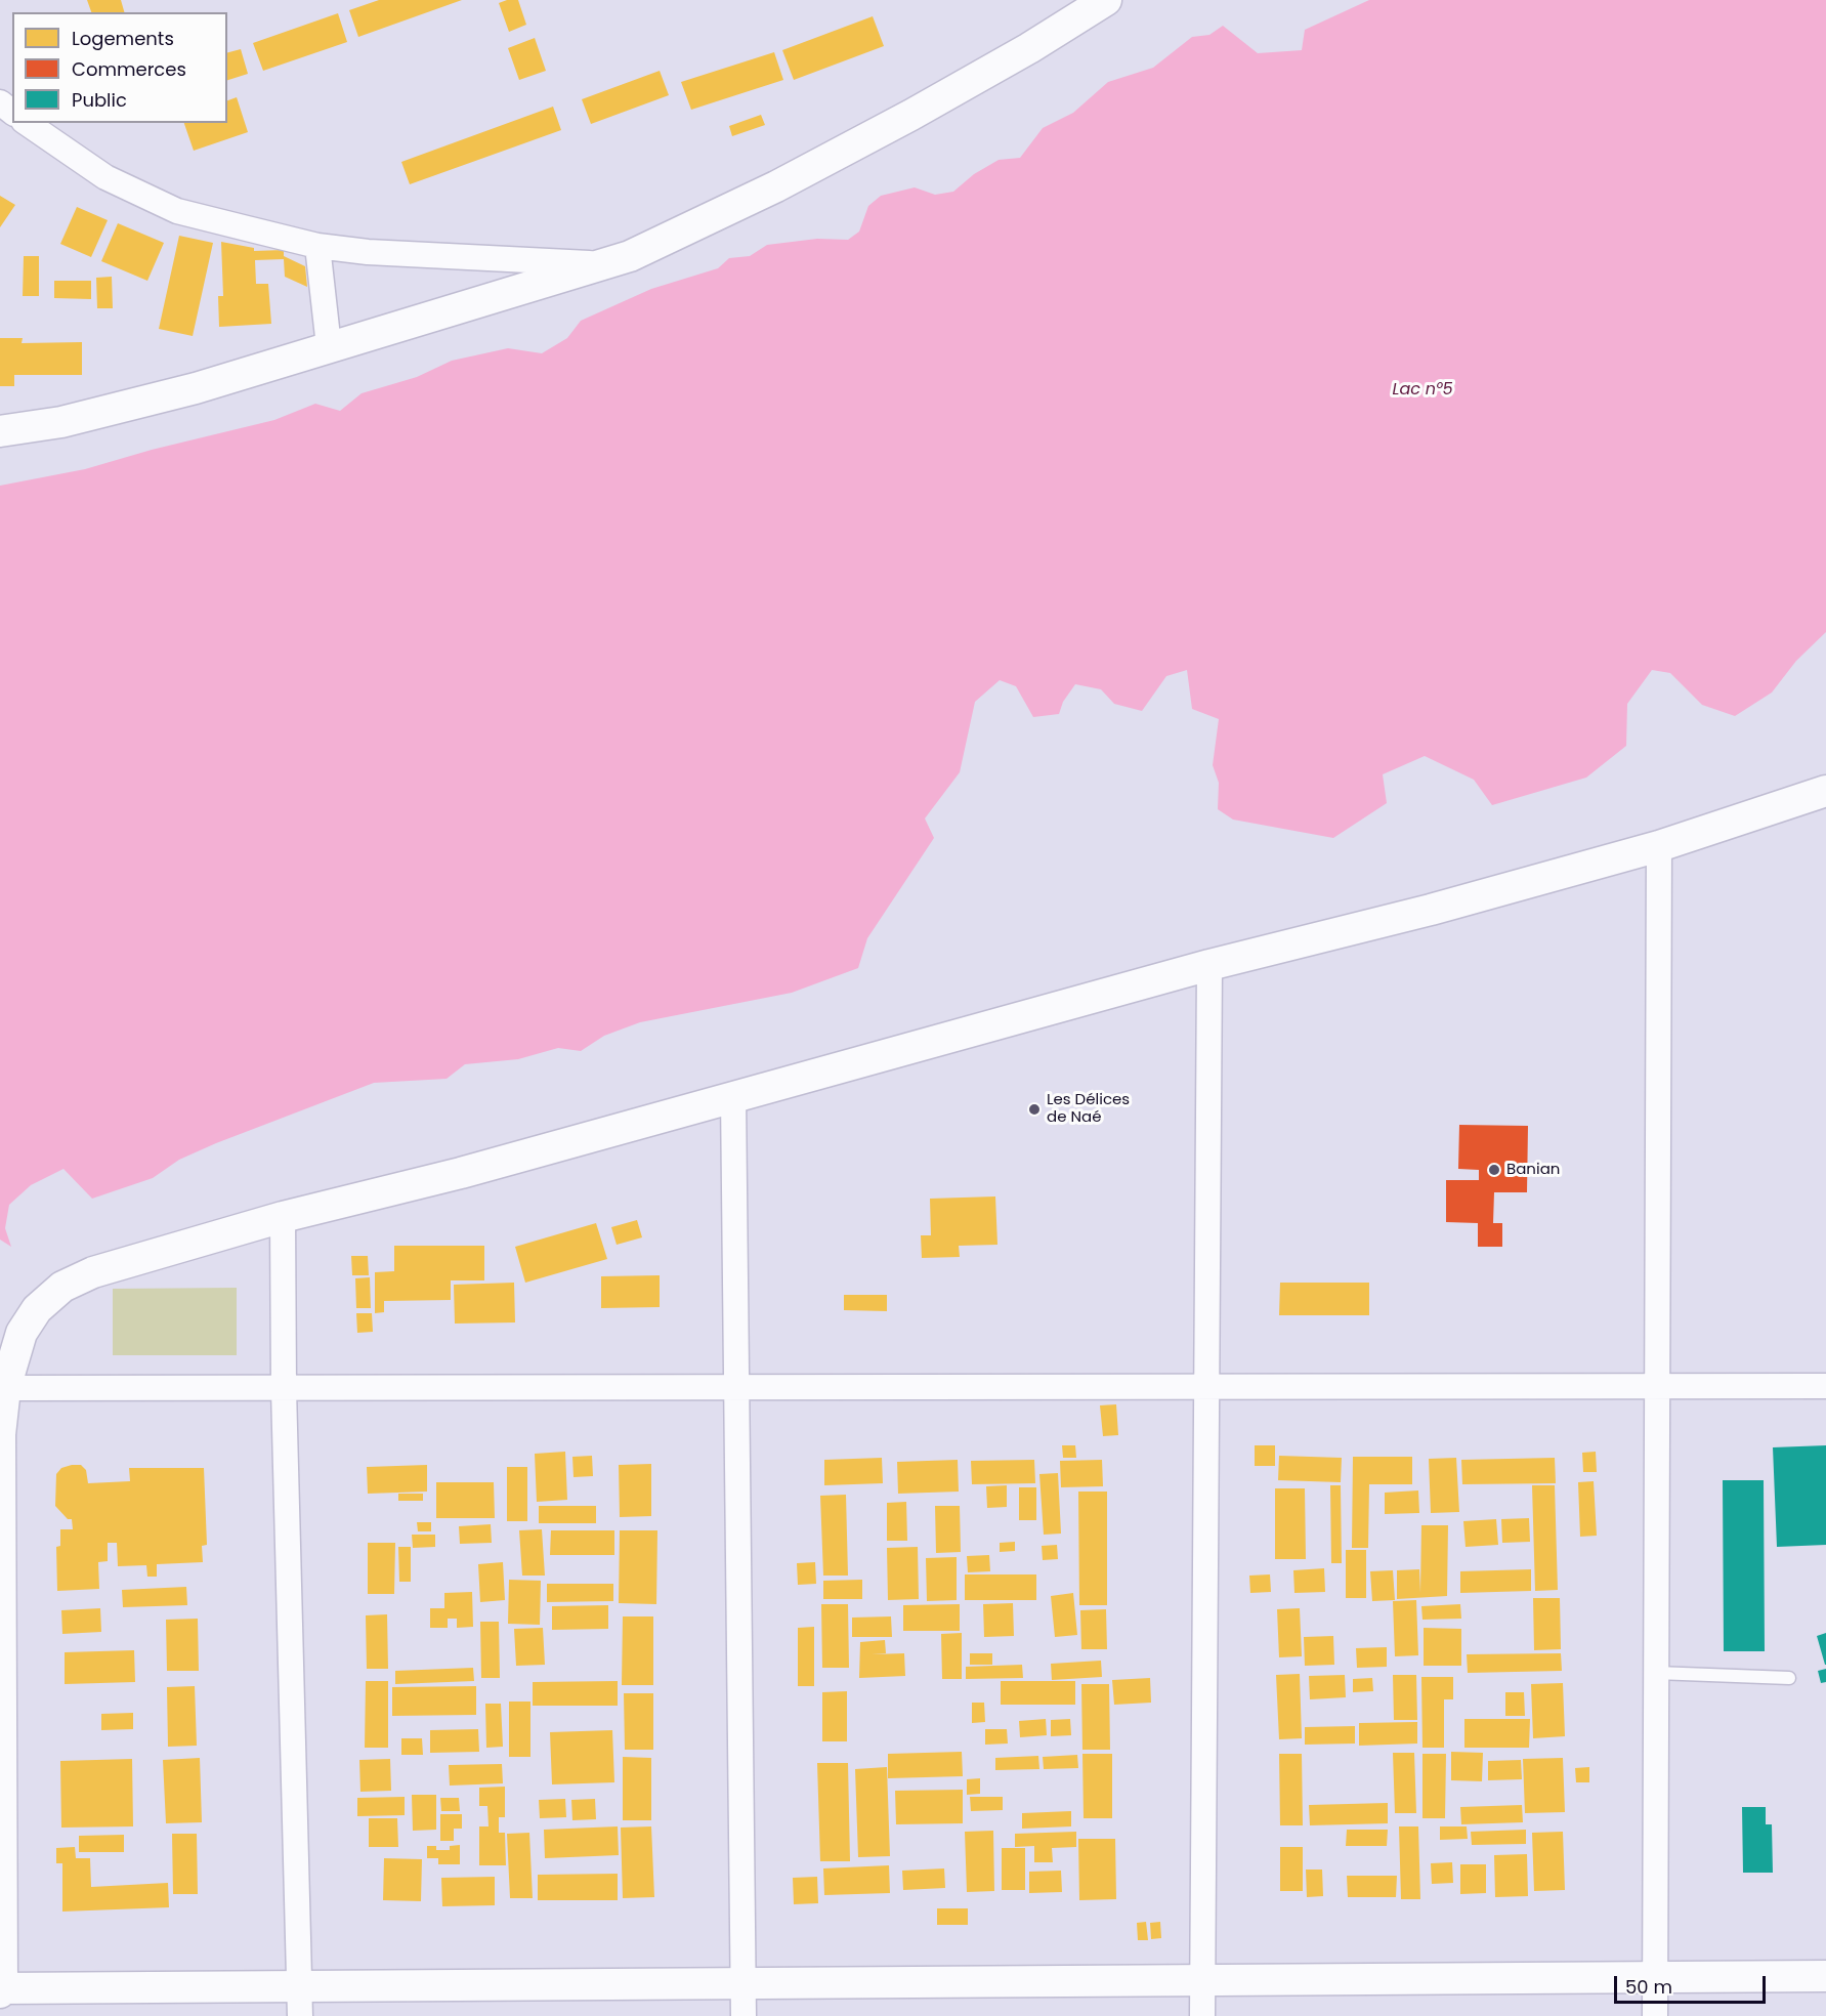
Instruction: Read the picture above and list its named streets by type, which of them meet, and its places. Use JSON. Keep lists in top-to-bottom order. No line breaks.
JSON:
{"water":["Lac n°5"],"places":["Les Délices de Naé","Banian"],"legend":["Logements","Commerces","Public"],"scale_bar":"50 m"}
